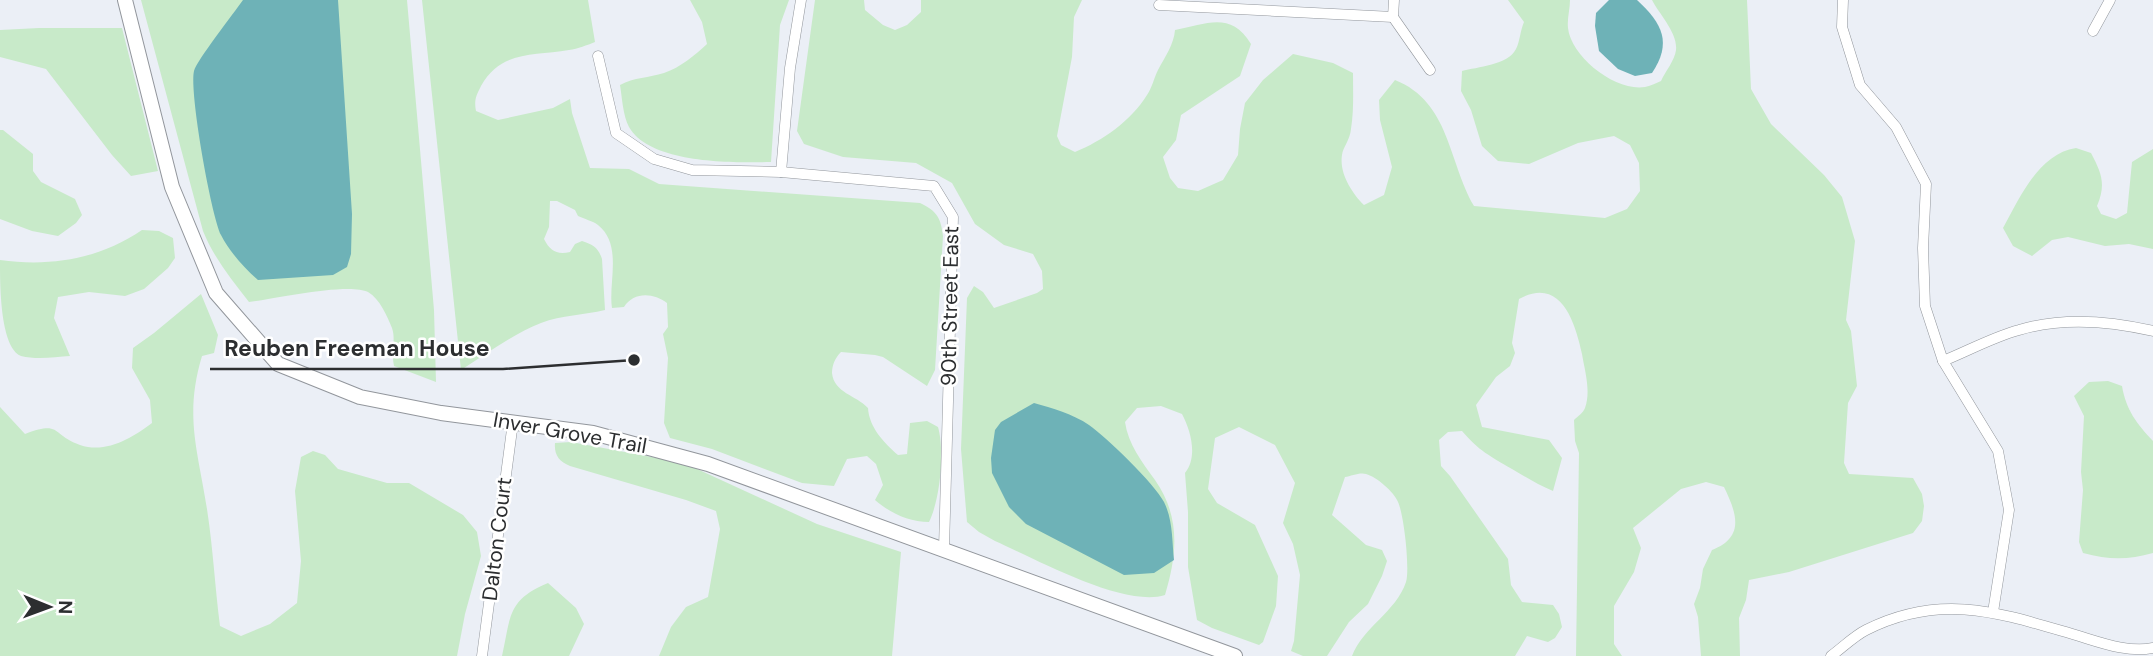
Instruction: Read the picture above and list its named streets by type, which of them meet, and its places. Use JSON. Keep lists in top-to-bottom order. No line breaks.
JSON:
{"streets":{"street":["90th Street East","Inver Grove Trail","Dalton Court"]},"crossings":[["90th Street East","Inver Grove Trail"],["Inver Grove Trail","Dalton Court"]],"places":["Reuben Freeman House"],"north":"right"}
